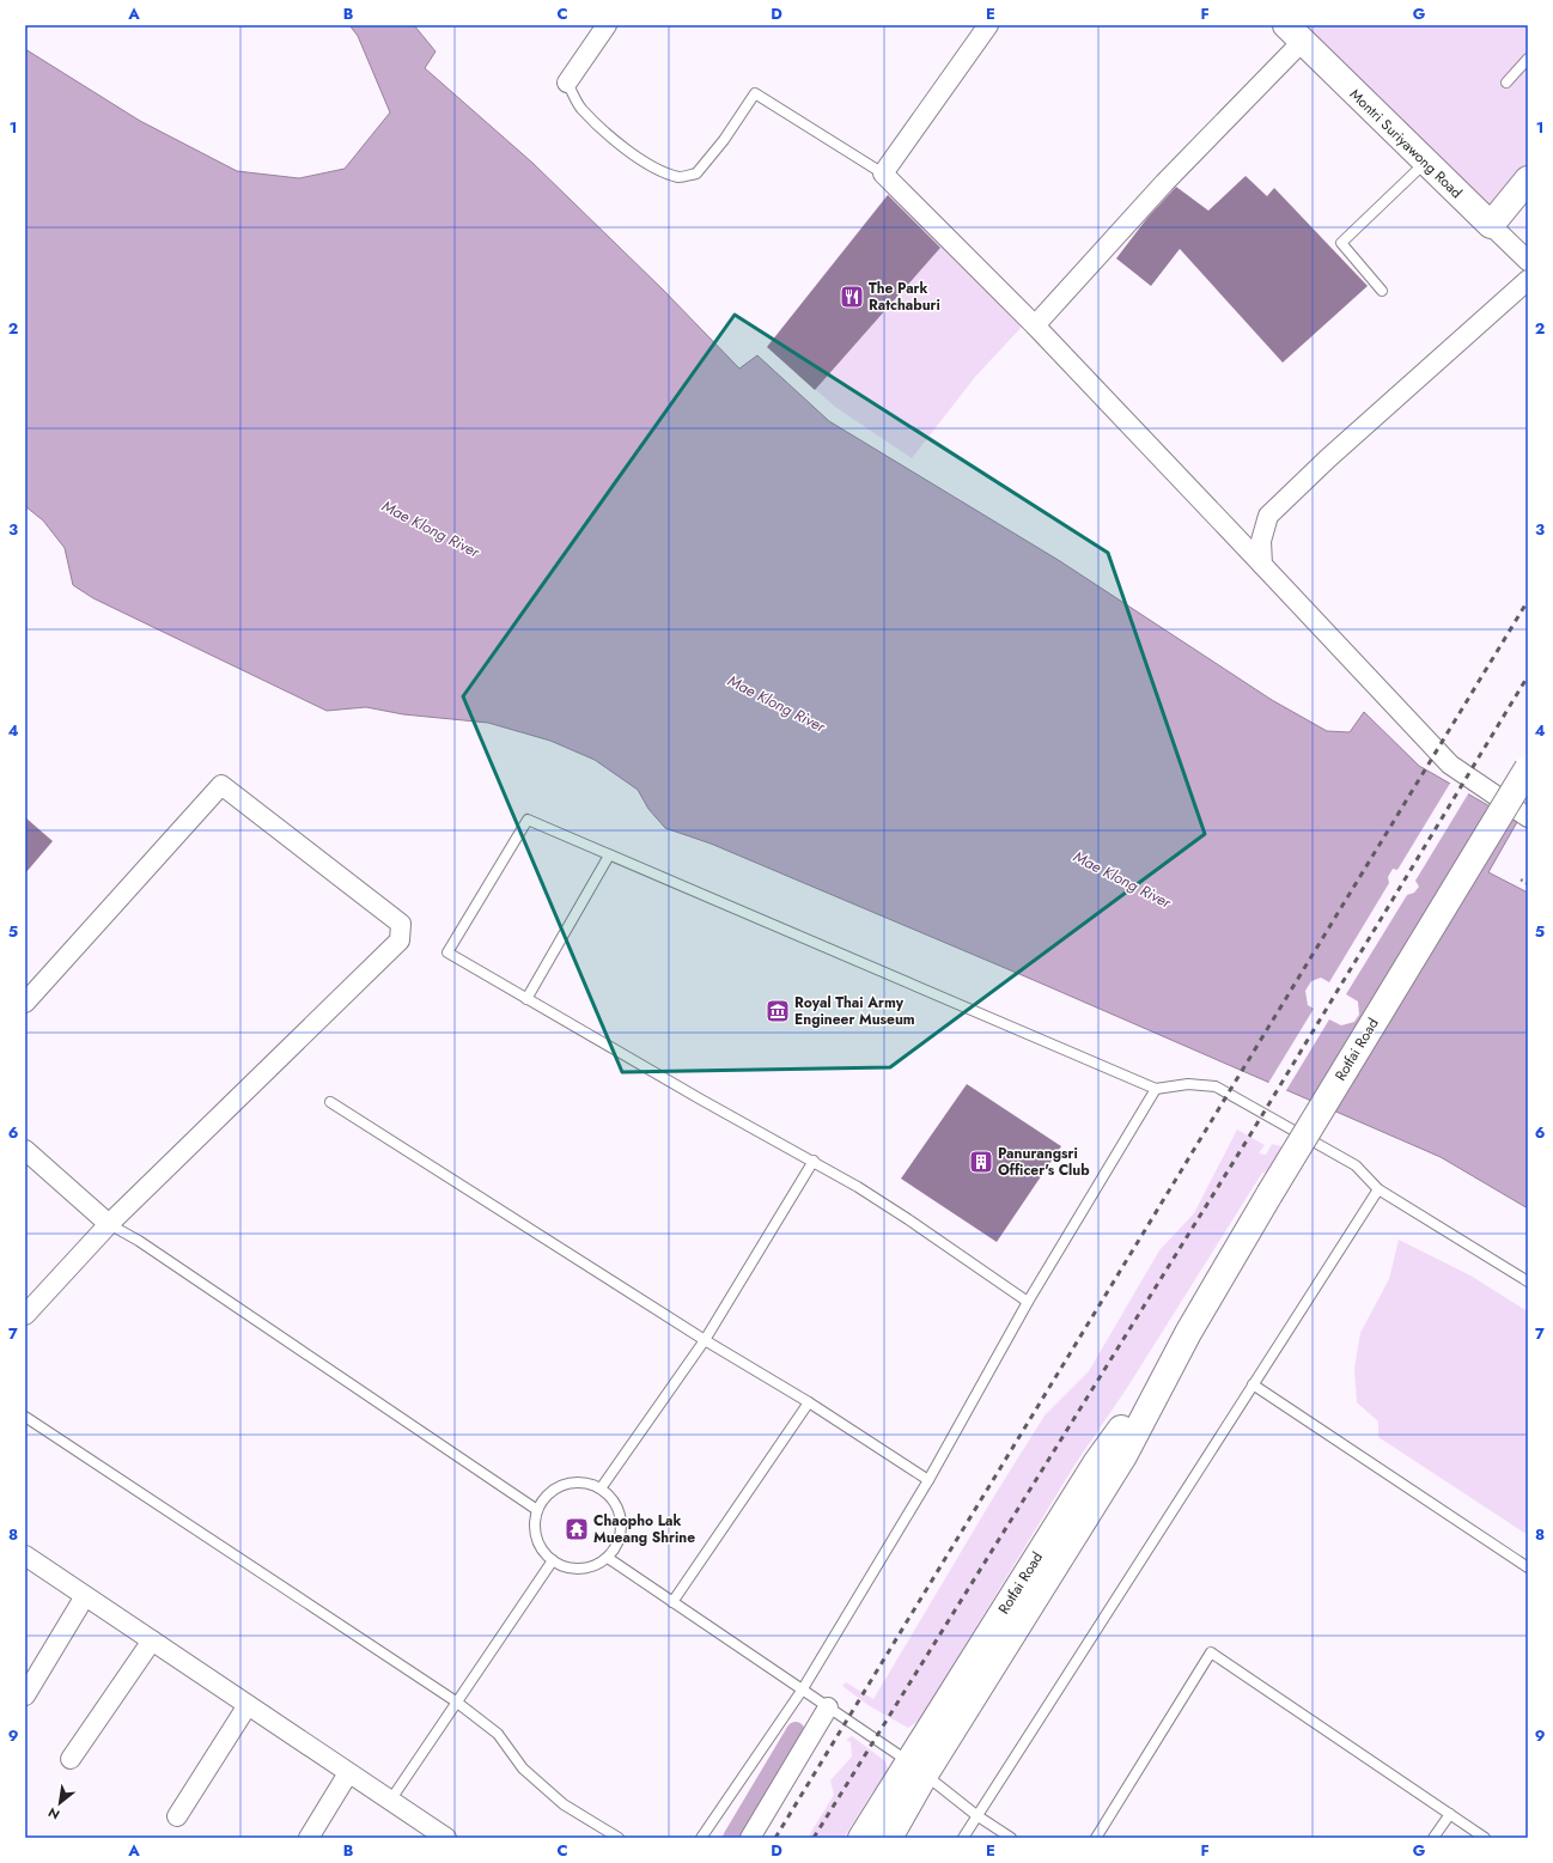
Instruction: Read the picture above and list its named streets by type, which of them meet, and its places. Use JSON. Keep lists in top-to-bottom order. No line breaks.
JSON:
{"streets":{"main road":["Montri Suriyawong Road","Rotfai Road"]},"water":["Mae Klong River"],"places":{"restaurant":["The Park Ratchaburi"],"museum":["Royal Thai Army Engineer Museum"],"building":["Panurangsri Officer's Club"],"temple":["Chaopho Lak Mueang Shrine"]},"north":"bottom left","grid":{"columns":["A","B","C","D","E","F","G"],"rows":["1","2","3","4","5","6","7","8","9"]}}
